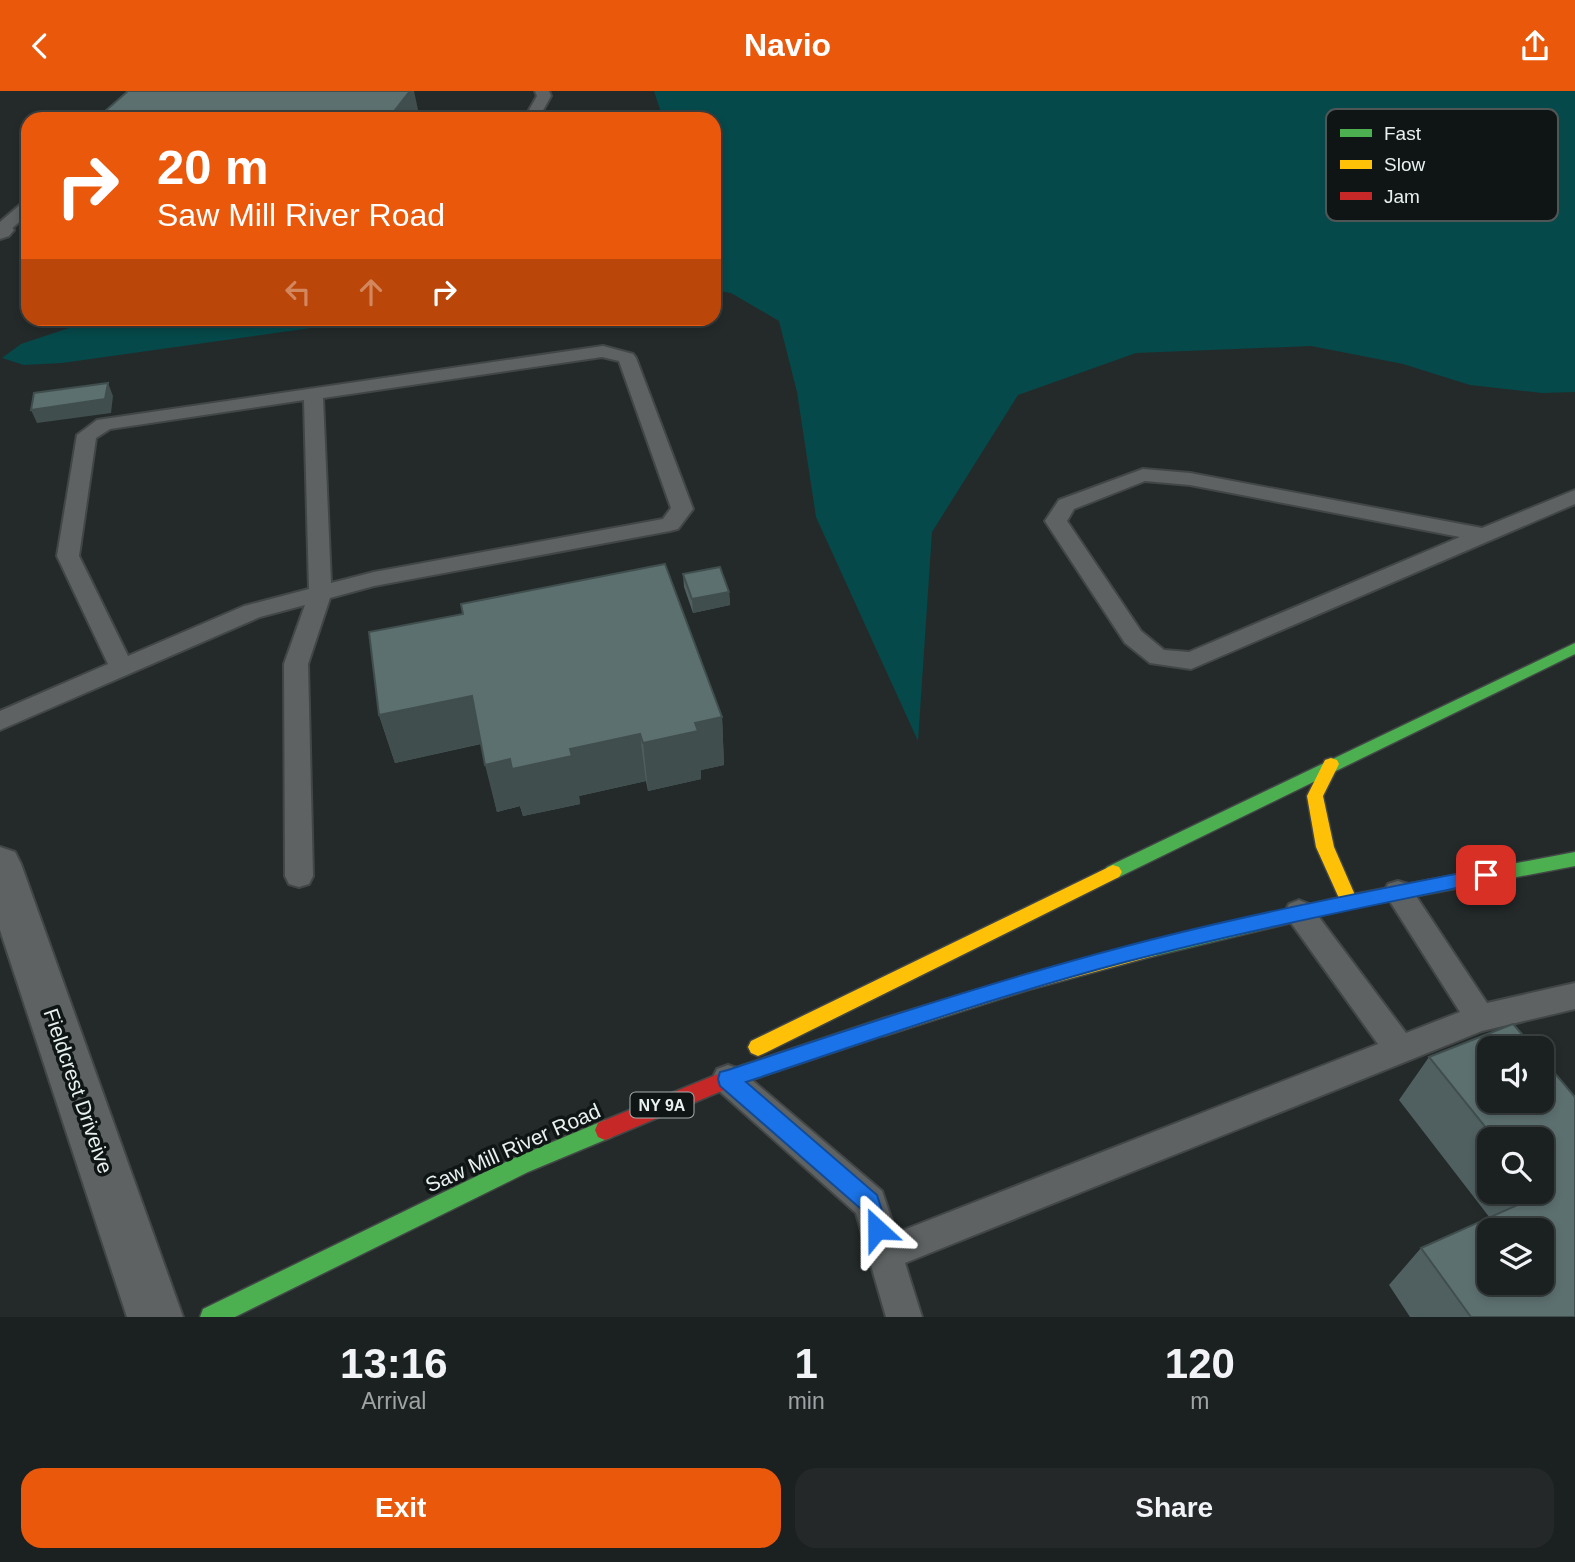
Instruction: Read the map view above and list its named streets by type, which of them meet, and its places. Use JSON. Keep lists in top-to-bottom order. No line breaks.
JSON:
{"streets":{"main road":["Saw Mill River Road"],"street":["Fieldcrest Driveive"]},"legend":["Fast","Slow","Jam"],"page":{"header":"Navio","turn":["20 m","Saw Mill River Road"],"eta":["13:16","Arrival","1","min","120","m"],"buttons":["Exit","Share"]}}
